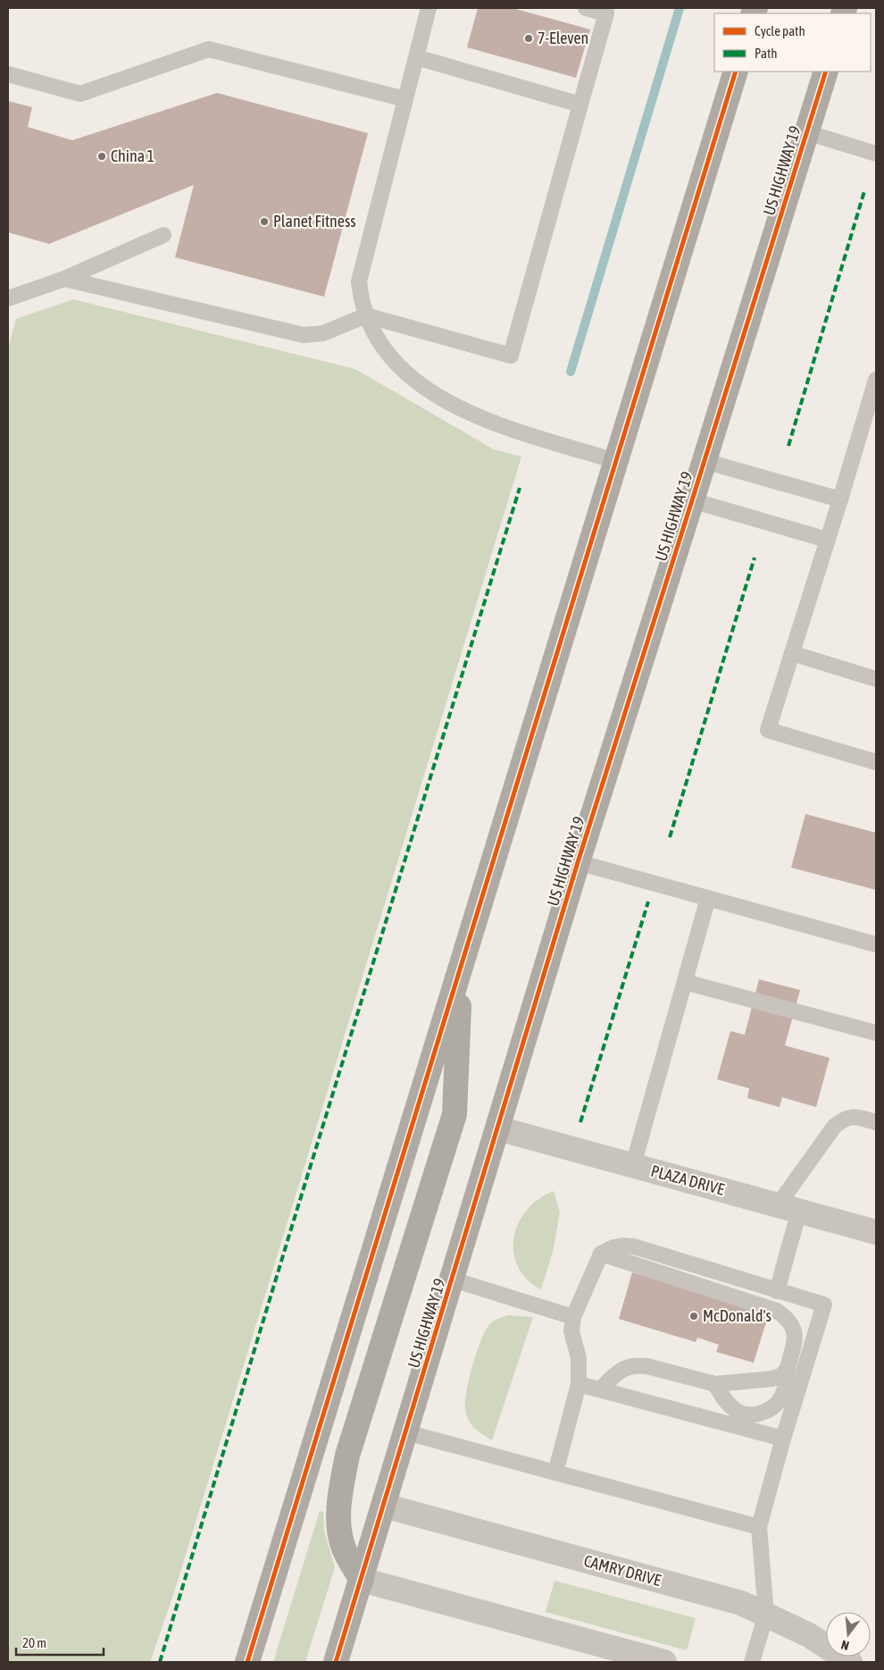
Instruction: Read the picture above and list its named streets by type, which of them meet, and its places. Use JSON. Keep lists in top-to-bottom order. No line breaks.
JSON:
{"streets":{"highway":["US HIGHWAY 19"],"street":["PLAZA DRIVE","CAMRY DRIVE"]},"crossings":[["US HIGHWAY 19","PLAZA DRIVE"],["US HIGHWAY 19","CAMRY DRIVE"]],"places":["7-Eleven","China 1","Planet Fitness","McDonald's"],"legend":["Cycle path","Path"],"scale_bar":"20 m","north":"bottom"}
